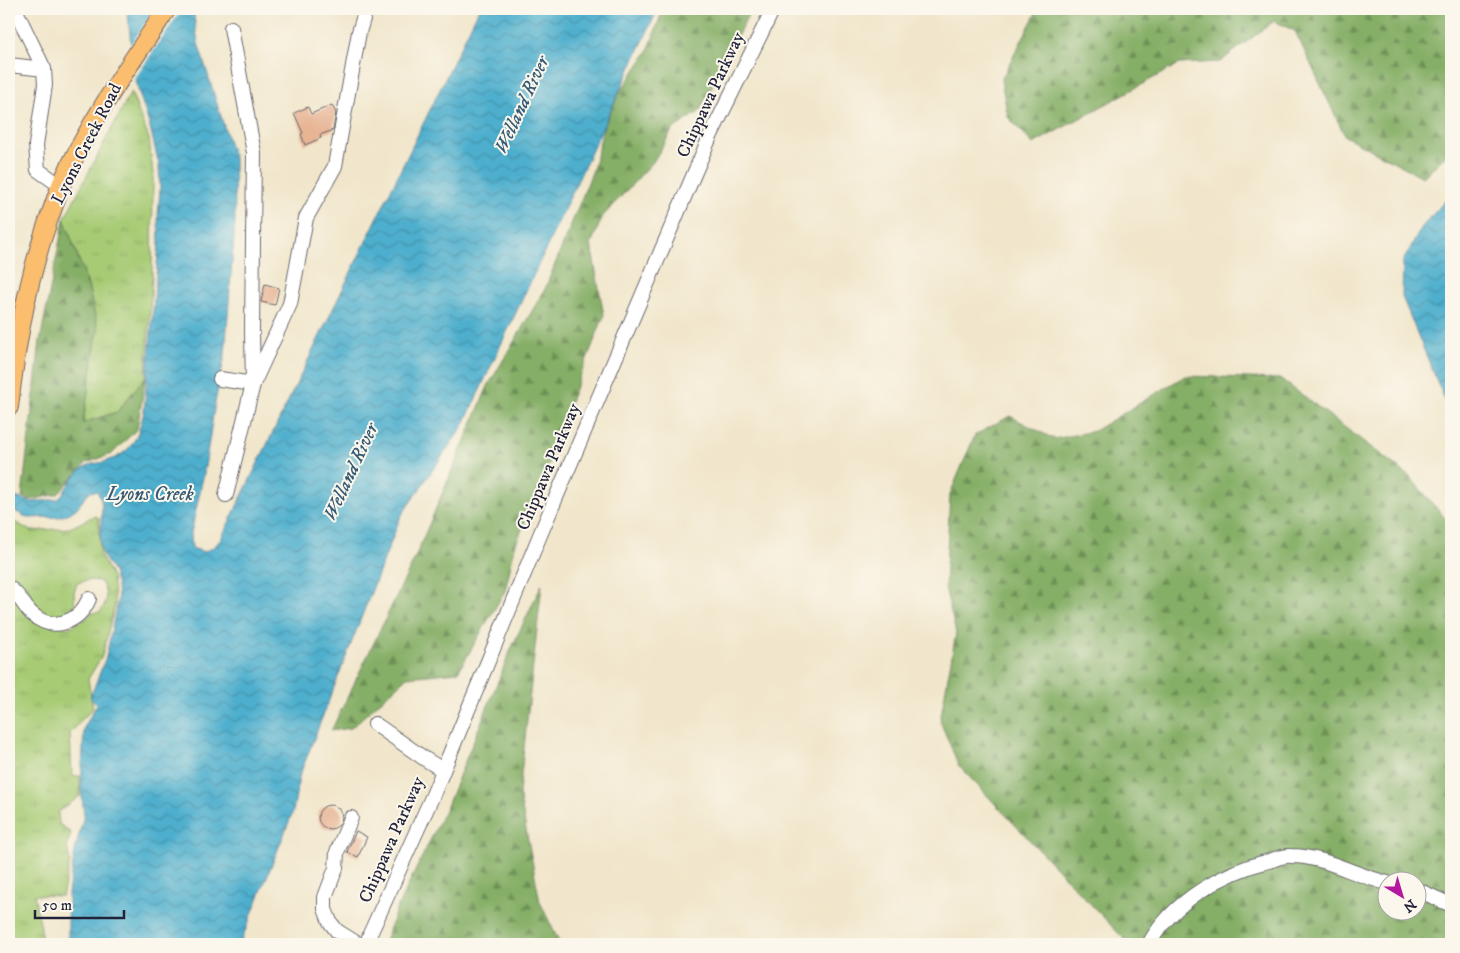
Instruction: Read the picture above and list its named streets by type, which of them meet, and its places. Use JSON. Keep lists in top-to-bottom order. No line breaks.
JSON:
{"streets":{"main road":["Lyons Creek Road"],"street":["Chippawa Parkway"]},"water":["Welland River","Lyons Creek"],"scale_bar":"50 m","north":"bottom right"}
